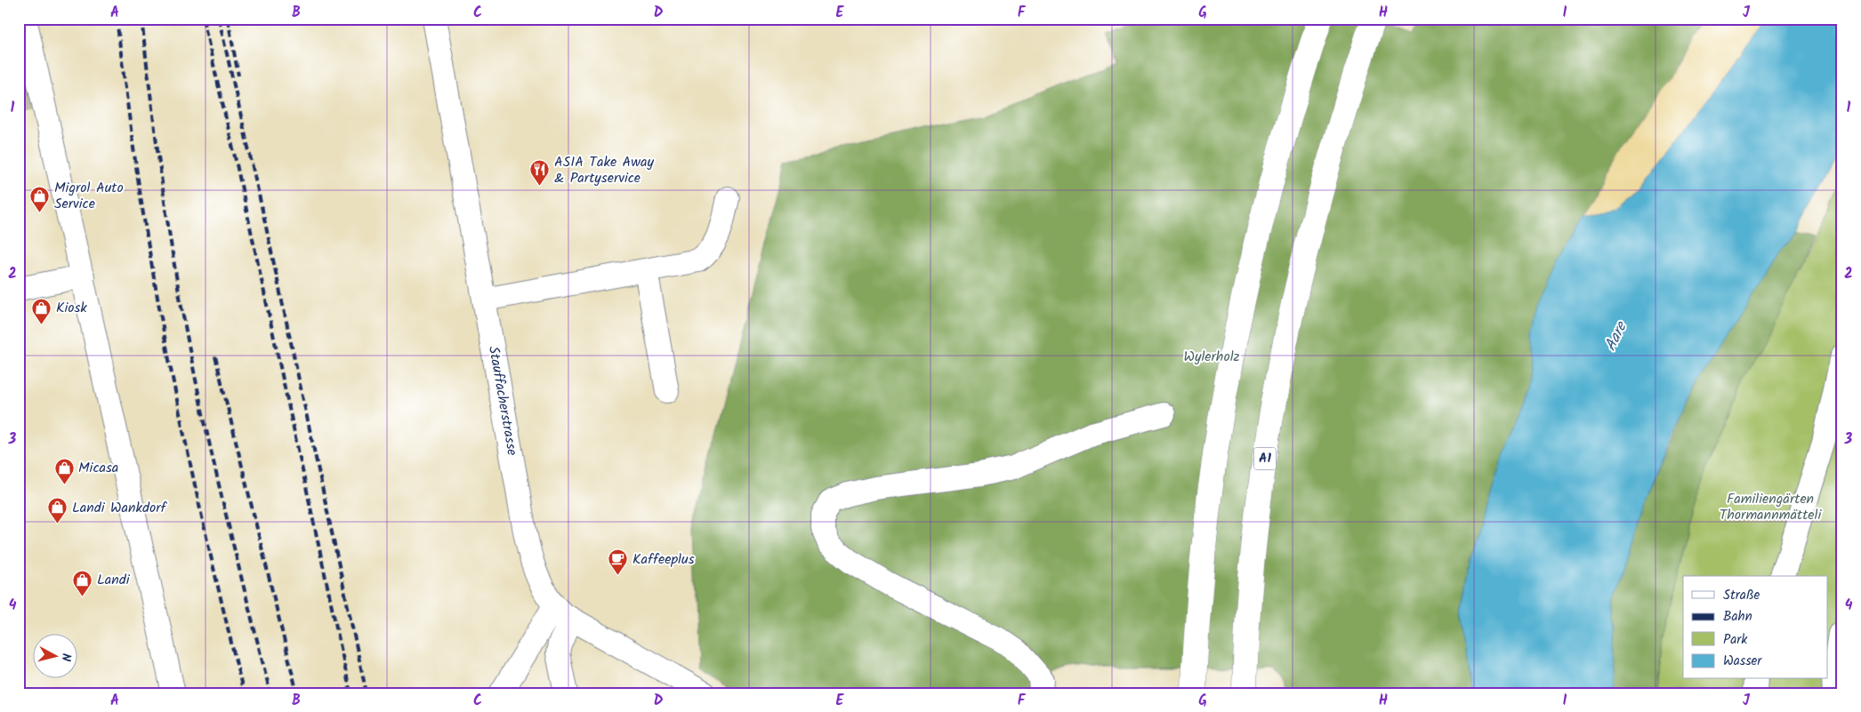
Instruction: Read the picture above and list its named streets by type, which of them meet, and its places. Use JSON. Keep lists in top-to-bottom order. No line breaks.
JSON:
{"streets":{"highway":["A1"],"street":["Stauffacherstrasse"]},"water":["Aare"],"parks":["Wylerholz","Familiengärten Thormannmätteli"],"places":{"restaurant":["ASIA Take Away & Partyservice"],"shop":["Migrol Auto Service","Kiosk","Micasa","Landi Wankdorf","Landi"],"cafe":["Kaffeeplus"]},"legend":["Straße","Bahn","Park","Wasser"],"north":"right","grid":{"columns":["A","B","C","D","E","F","G","H","I","J"],"rows":["1","2","3","4"]}}
